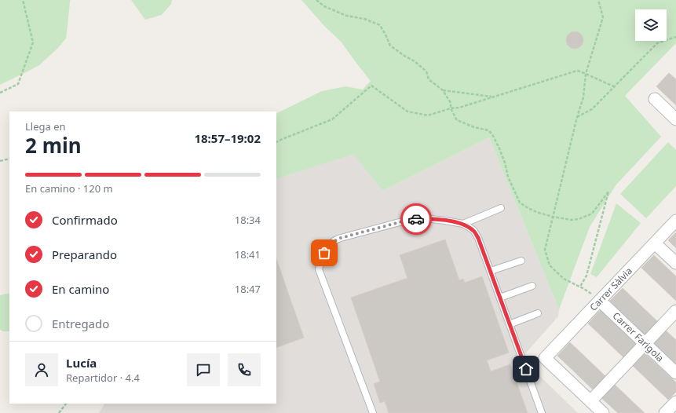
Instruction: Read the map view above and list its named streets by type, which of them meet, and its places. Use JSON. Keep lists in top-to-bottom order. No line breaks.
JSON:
{"streets":{"street":["Carrer Sàlvia","Carrer Farigola"]},"crossings":[["Carrer Sàlvia","Carrer Farigola"]],"page":{"heading":["2 min","Llega en","18:57–19:02"],"panel":["Lucía","Repartidor · 4.4"],"bar":"En camino · 120 m","list":[["Confirmado","18:34"],["Preparando","18:41"],["En camino","18:47"],"Entregado"]}}
